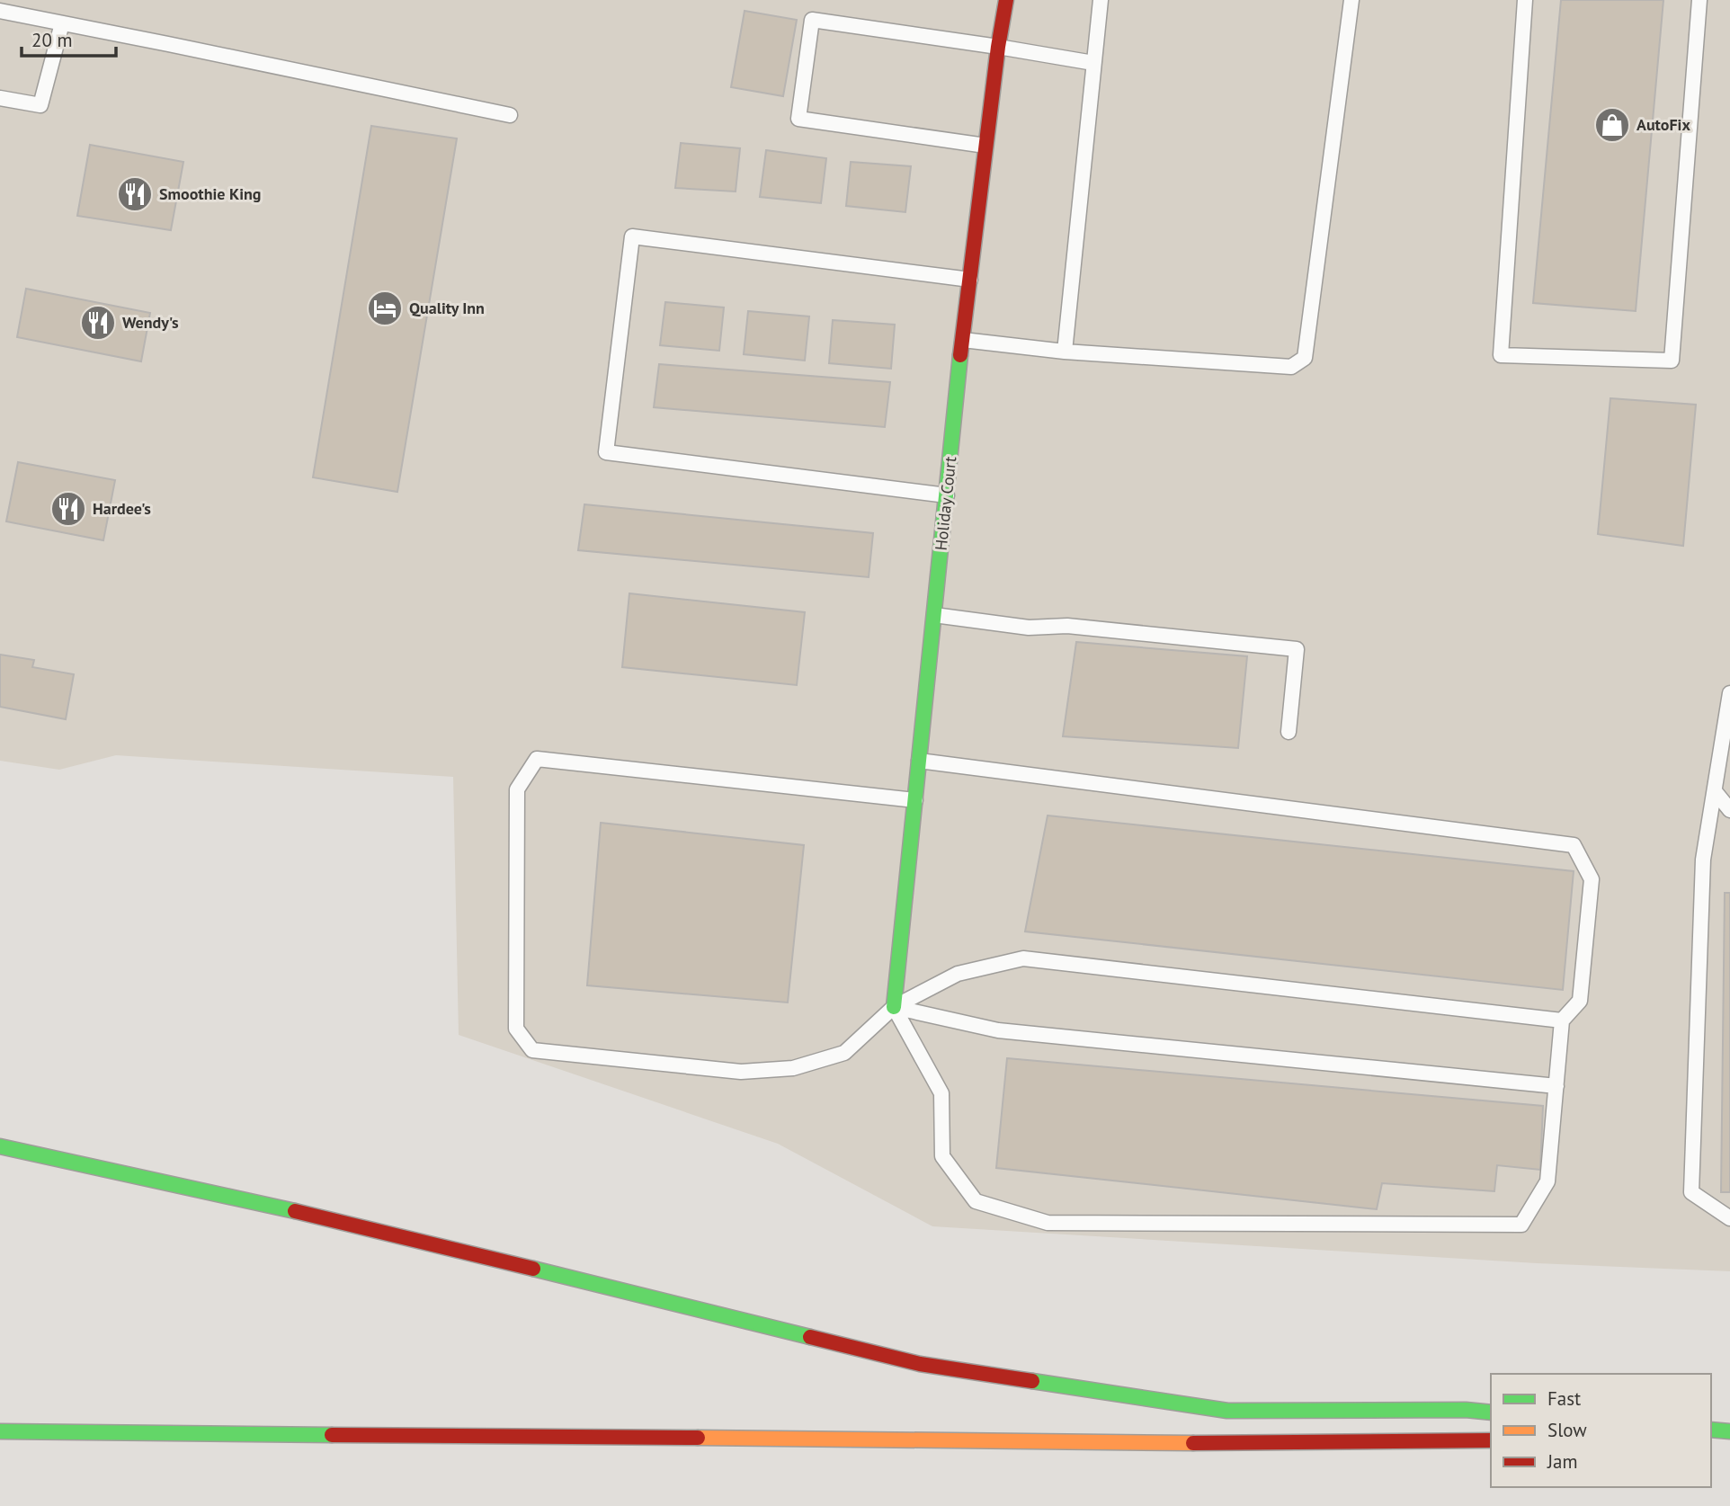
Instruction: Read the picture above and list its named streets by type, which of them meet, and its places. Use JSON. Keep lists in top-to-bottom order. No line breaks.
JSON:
{"streets":{"main road":["Holiday Court"]},"places":{"shop":["AutoFix"],"restaurant":["Smoothie King","Wendy's","Hardee's"],"hotel":["Quality Inn"]},"legend":["Fast","Slow","Jam"],"scale_bar":"20 m"}
